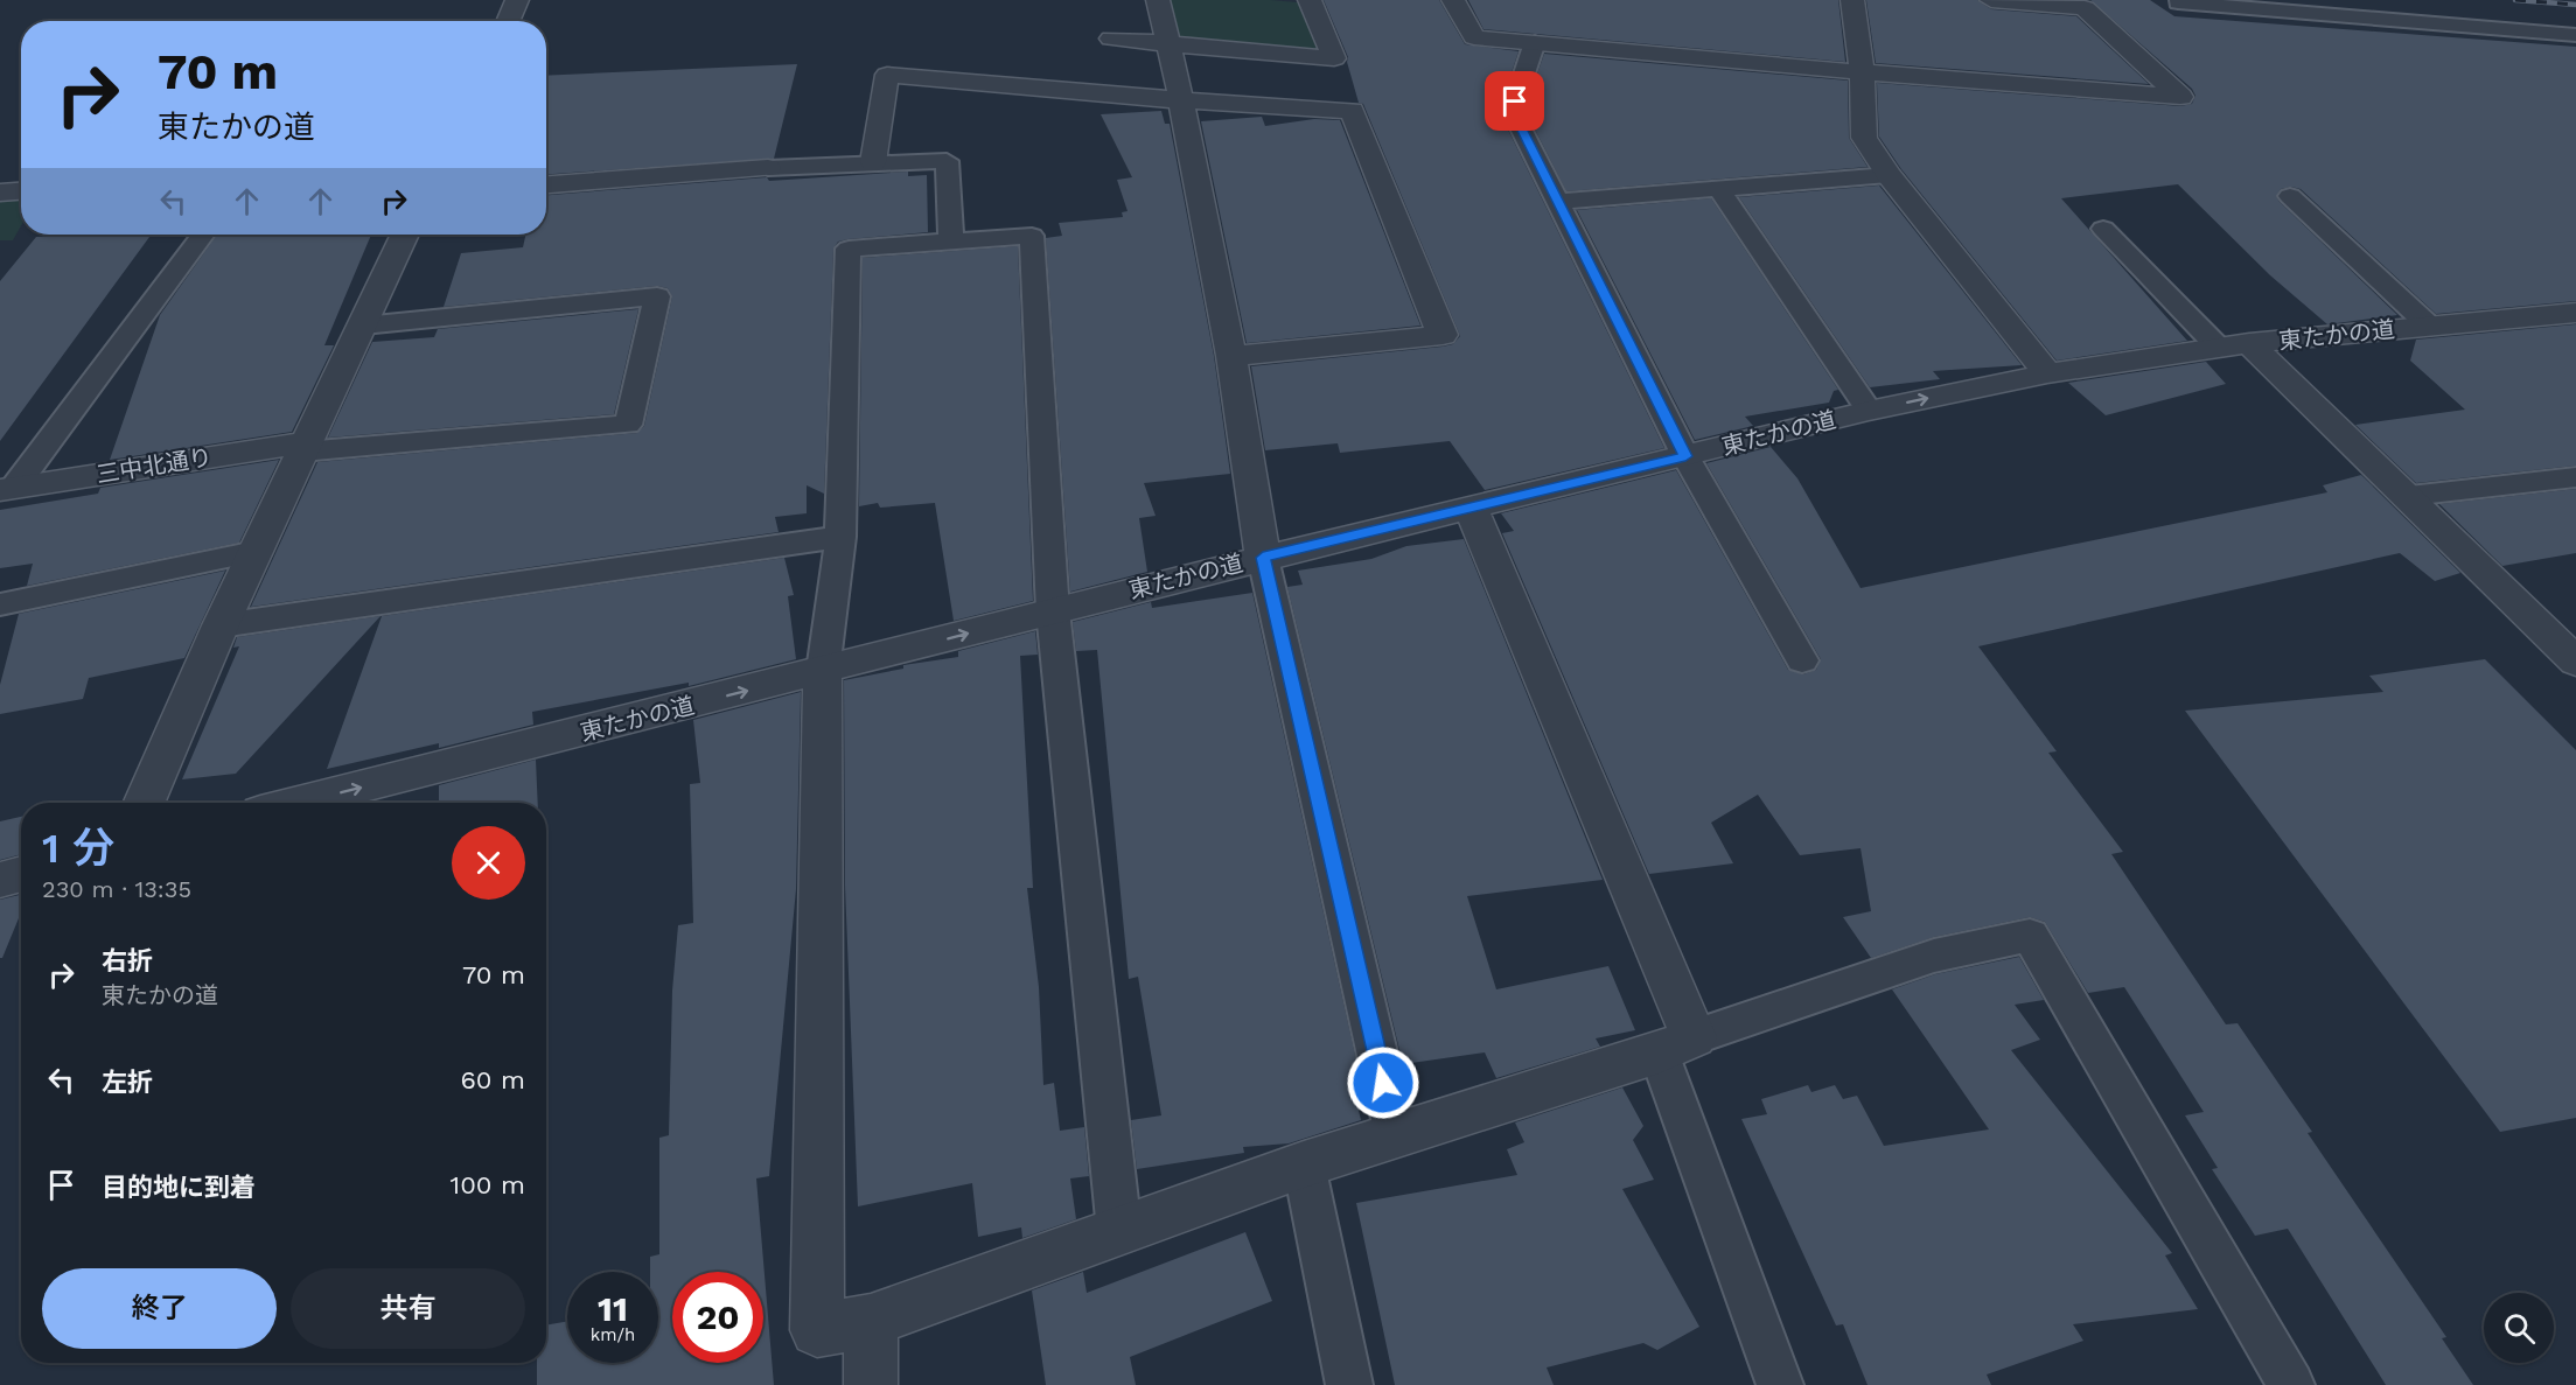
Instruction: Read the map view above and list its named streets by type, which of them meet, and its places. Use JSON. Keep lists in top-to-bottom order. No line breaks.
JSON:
{"streets":{"street":["東たかの道","三中北通り"]},"one_way":["東たかの道"],"page":{"turn":["70 m","東たかの道"],"heading":["1 分","230 m · 13:35"],"list":[{"name":"右折","note":"東たかの道","value":"70 m"},{"name":"左折","value":"60 m"},{"name":"目的地に到着","value":"100 m"}],"buttons":["終了","共有"],"speed":"11 km/h","limit":"20"}}
